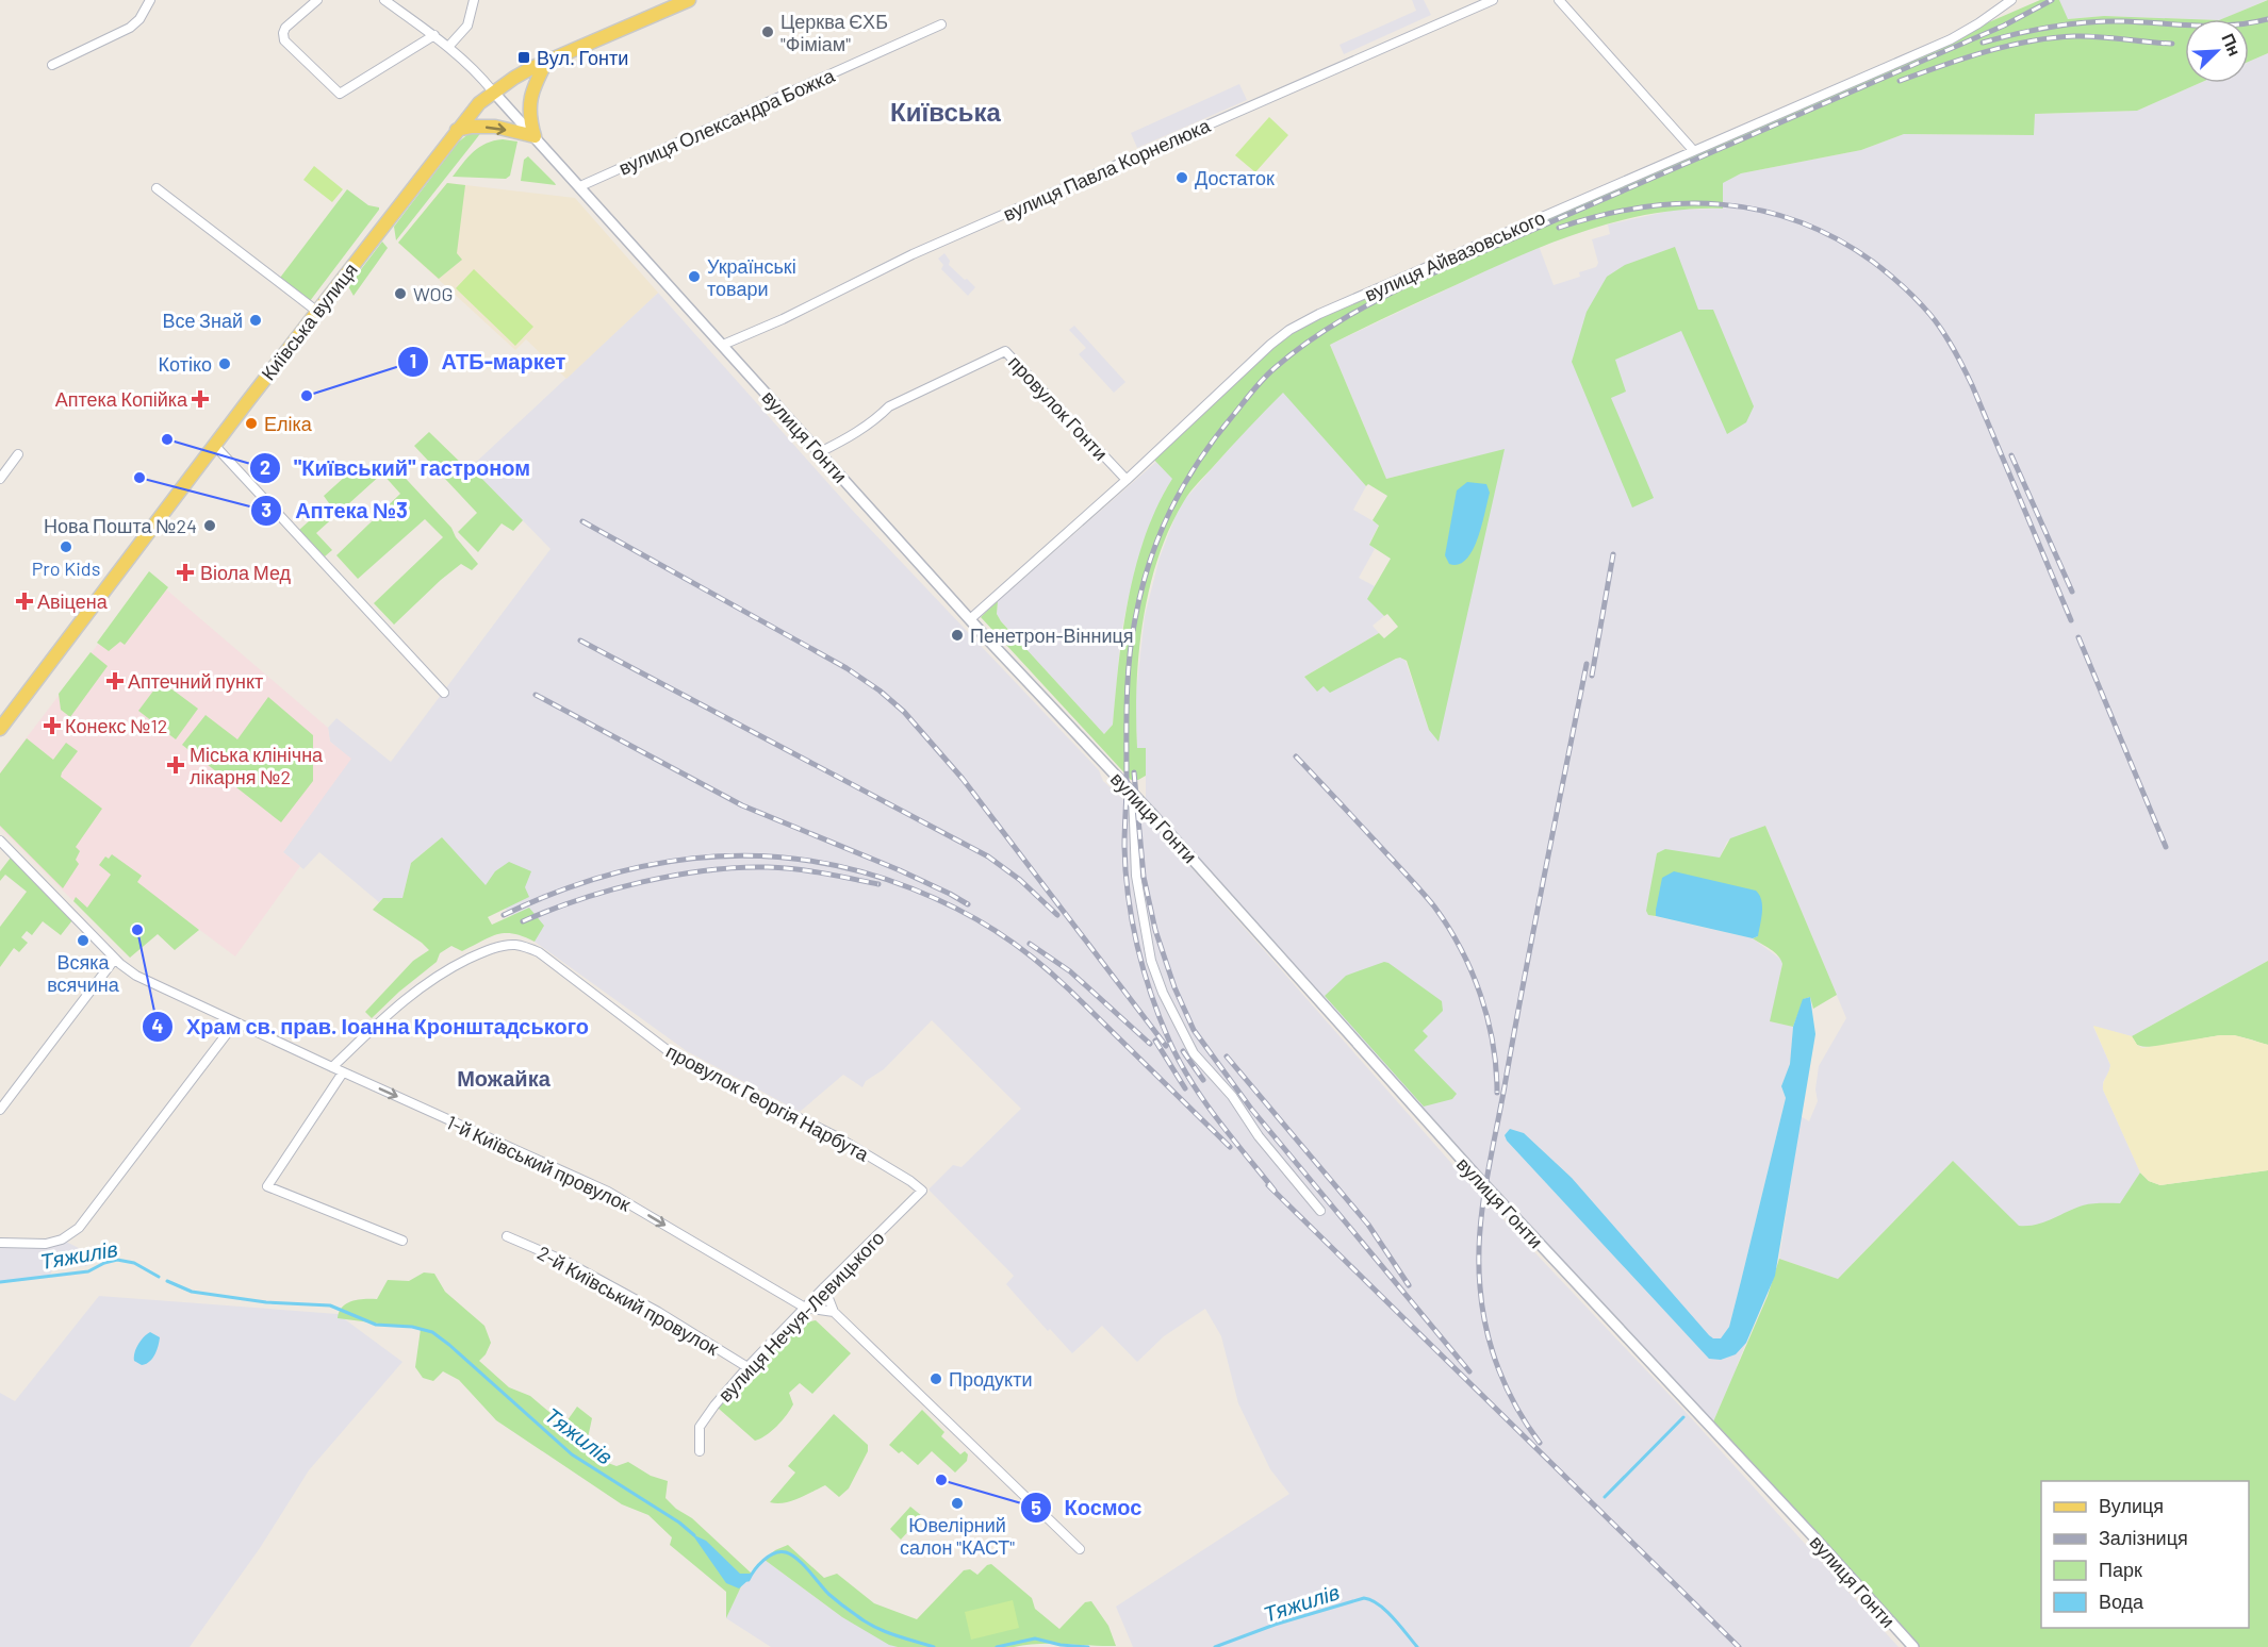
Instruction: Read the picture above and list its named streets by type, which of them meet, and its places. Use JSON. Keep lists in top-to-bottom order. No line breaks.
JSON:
{"streets":{"main road":["Київська вулиця"],"street":["вулиця Олександра Божка","вулиця Павла Корнелюка","вулиця Айвазовського","провулок Гонти","вулиця Гонти","провулок Георгія Нарбута","1-й Київський провулок","2-й Київський провулок","вулиця Нечуя-Левицького"]},"crossings":[["вулиця Олександра Божка","вулиця Гонти"],["вулиця Павла Корнелюка","вулиця Гонти"],["вулиця Айвазовського","провулок Гонти"],["вулиця Айвазовського","вулиця Гонти"],["Київська вулиця","вулиця Гонти"],["провулок Гонти","вулиця Гонти"],["провулок Георгія Нарбута","1-й Київський провулок"],["провулок Георгія Нарбута","вулиця Нечуя-Левицького"],["1-й Київський провулок","вулиця Нечуя-Левицького"],["2-й Київський провулок","вулиця Нечуя-Левицького"]],"one_way":["1-й Київський провулок"],"districts":["Київська","Можайка"],"water":["Тяжилів"],"places":{"other":["Церква ЄХБ \"Фіміам\"","Достаток","Українські товари","WOG","Все Знай","Котіко","АТБ-маркет","Еліка","\"Київський\" гастроном","Аптека №3","Нова Пошта №24","Pro Kids","Пенетрон-Вінниця","Храм св. прав. Іоанна Кронштадського","Всяка всячина","Продукти","Космос","Ювелірний салон \"КАСТ\""],"transit":["Вул. Гонти"],"health":["Аптека Копійка","Віола Мед","Авіцена","Аптечний пункт","Конекс №12","Міська клінічна лікарня №2"]},"legend":["Вулиця","Залізниця","Парк","Вода"],"north":"top right"}
